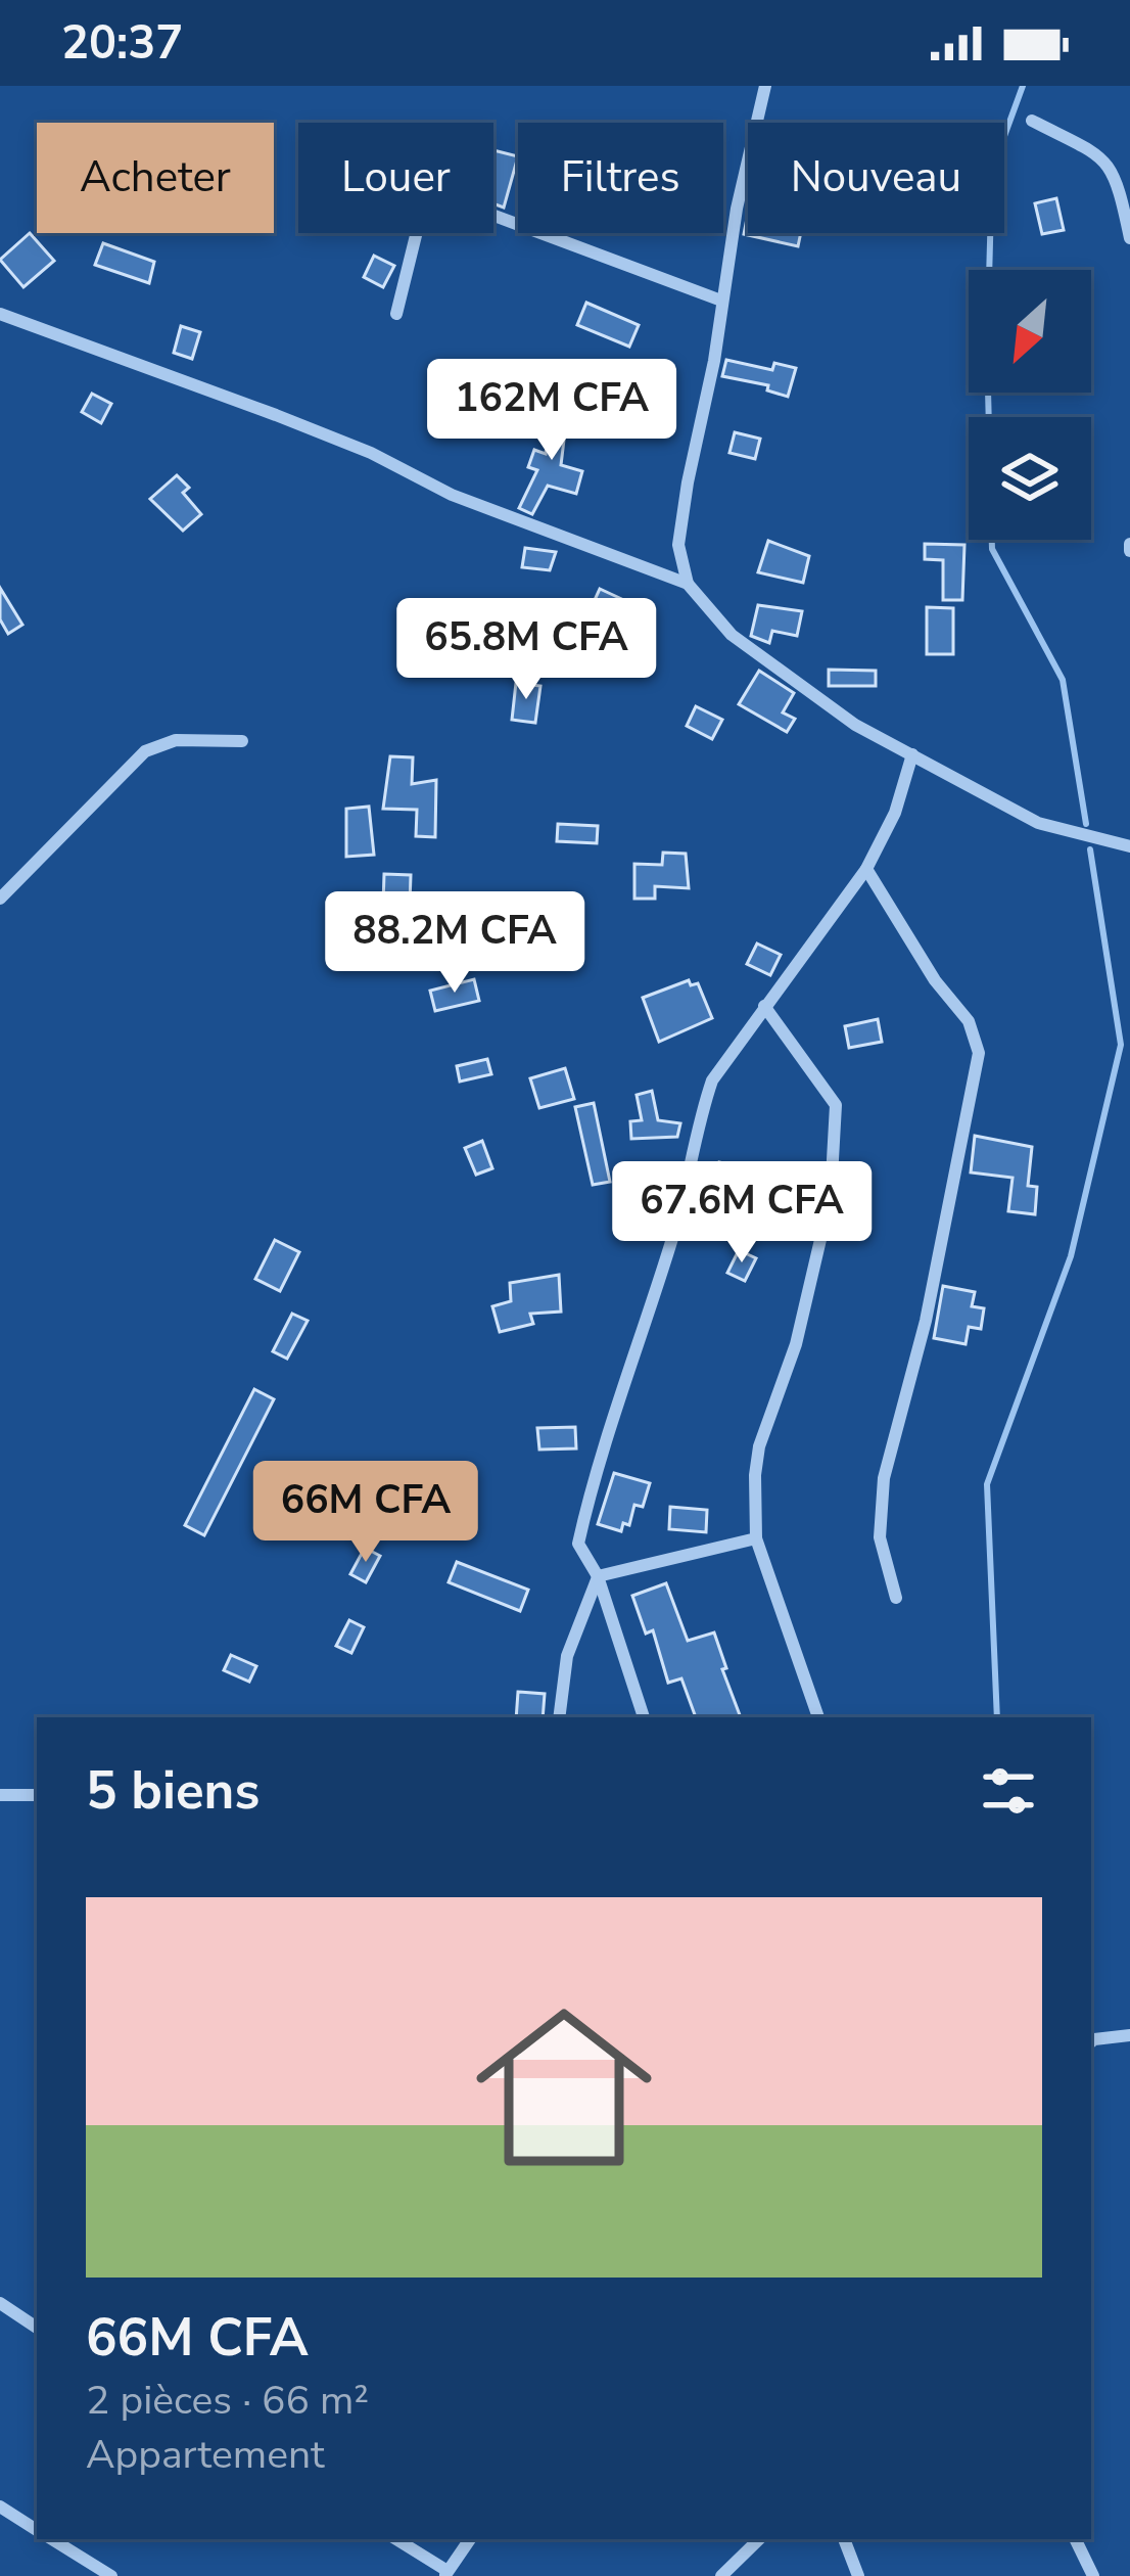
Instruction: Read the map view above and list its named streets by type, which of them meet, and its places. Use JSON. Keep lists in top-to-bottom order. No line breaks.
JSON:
{"north":"bottom left","page":{"status":"20:37","chip":["Acheter","Louer","Filtres","Nouveau"],"price":["162M CFA","65.8M CFA","88.2M CFA","67.6M CFA","66M CFA"],"heading":"5 biens","list":[{"name":"66M CFA","note":"2 pièces · 66 m² · Appartement"}]}}
